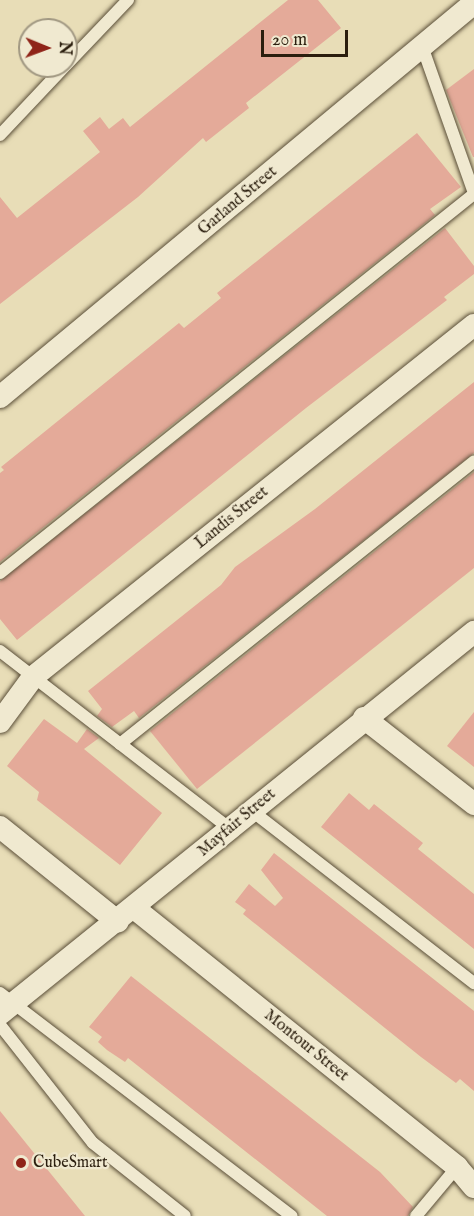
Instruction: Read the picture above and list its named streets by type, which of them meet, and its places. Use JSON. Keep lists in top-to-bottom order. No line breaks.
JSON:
{"streets":{"street":["Garland Street","Landis Street","Mayfair Street","Montour Street"]},"crossings":[["Mayfair Street","Montour Street"]],"places":["CubeSmart"],"scale_bar":"20 m","north":"right"}
